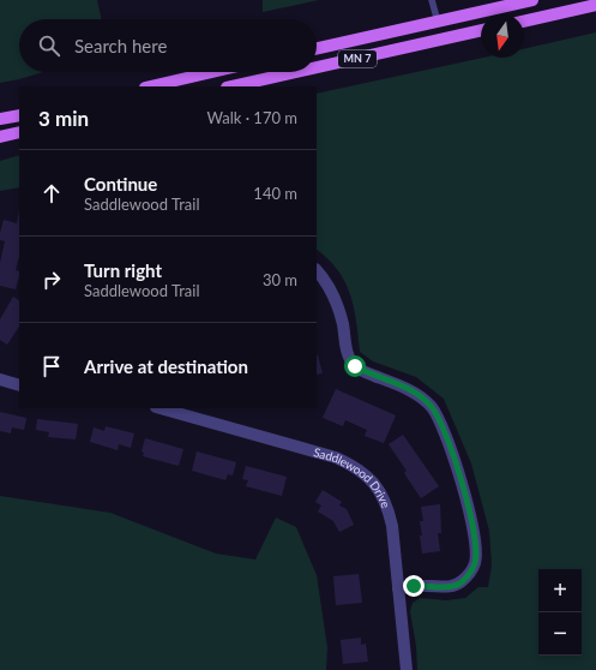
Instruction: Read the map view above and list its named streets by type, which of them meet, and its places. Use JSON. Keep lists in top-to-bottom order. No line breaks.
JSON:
{"streets":{"main road":["MN 7"],"street":["Saddlewood Drive"]},"north":"bottom","page":{"search":"Search here","heading":["3 min","Walk · 170 m"],"list":[["Continue","Saddlewood Trail","140 m"],["Turn right","Saddlewood Trail","30 m"],"Arrive at destination"],"map_buttons":["+","−"]}}
